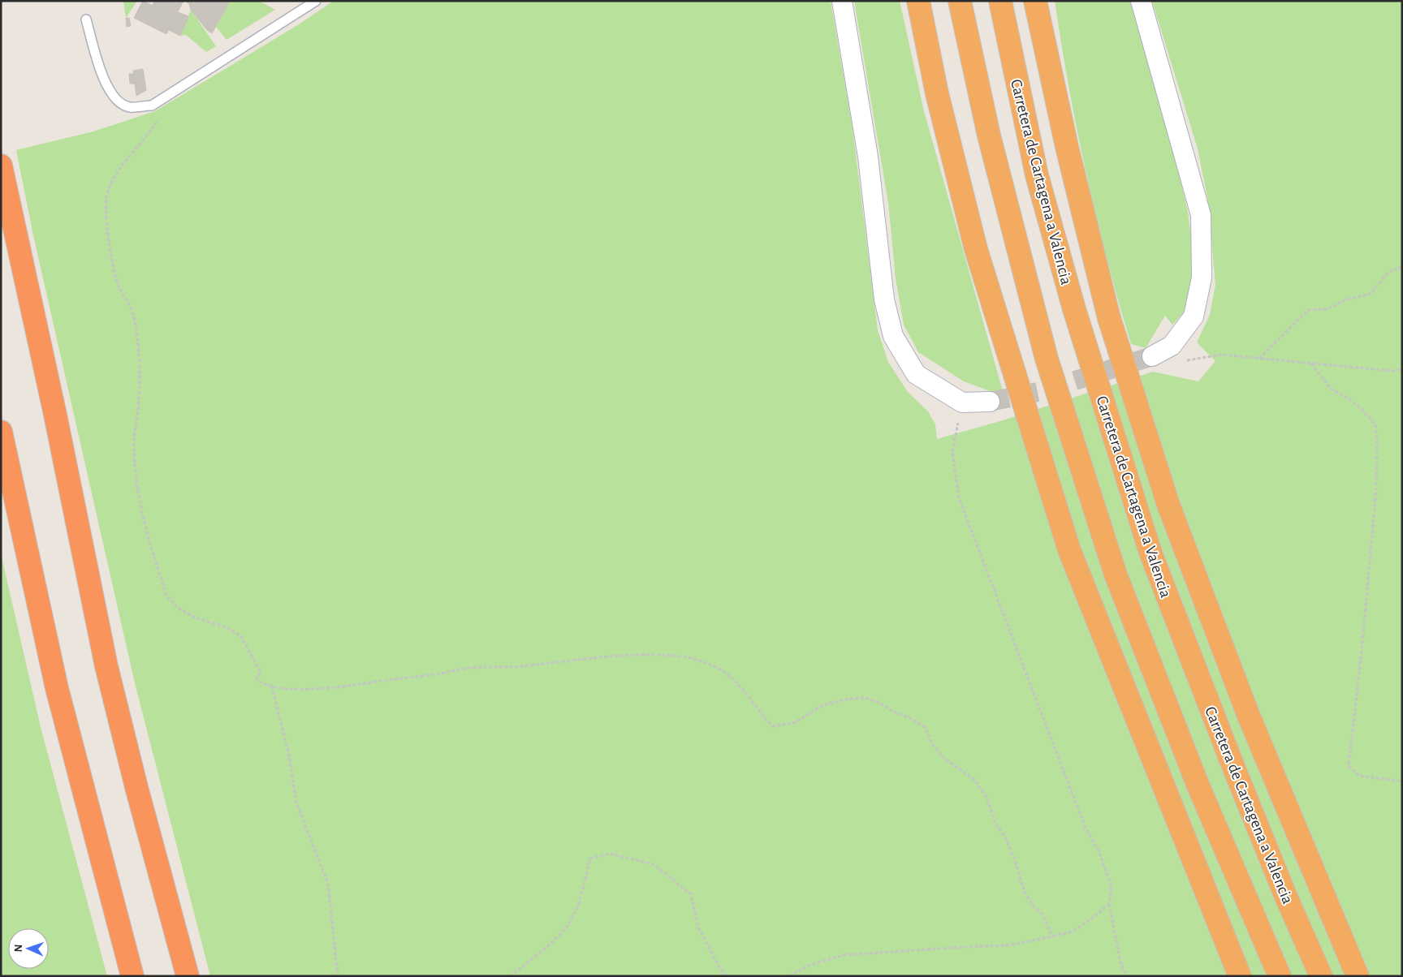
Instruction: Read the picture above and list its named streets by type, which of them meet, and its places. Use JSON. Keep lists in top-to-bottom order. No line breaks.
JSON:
{"streets":{"highway":["Carretera de Cartagena a Valencia"]},"north":"left"}
